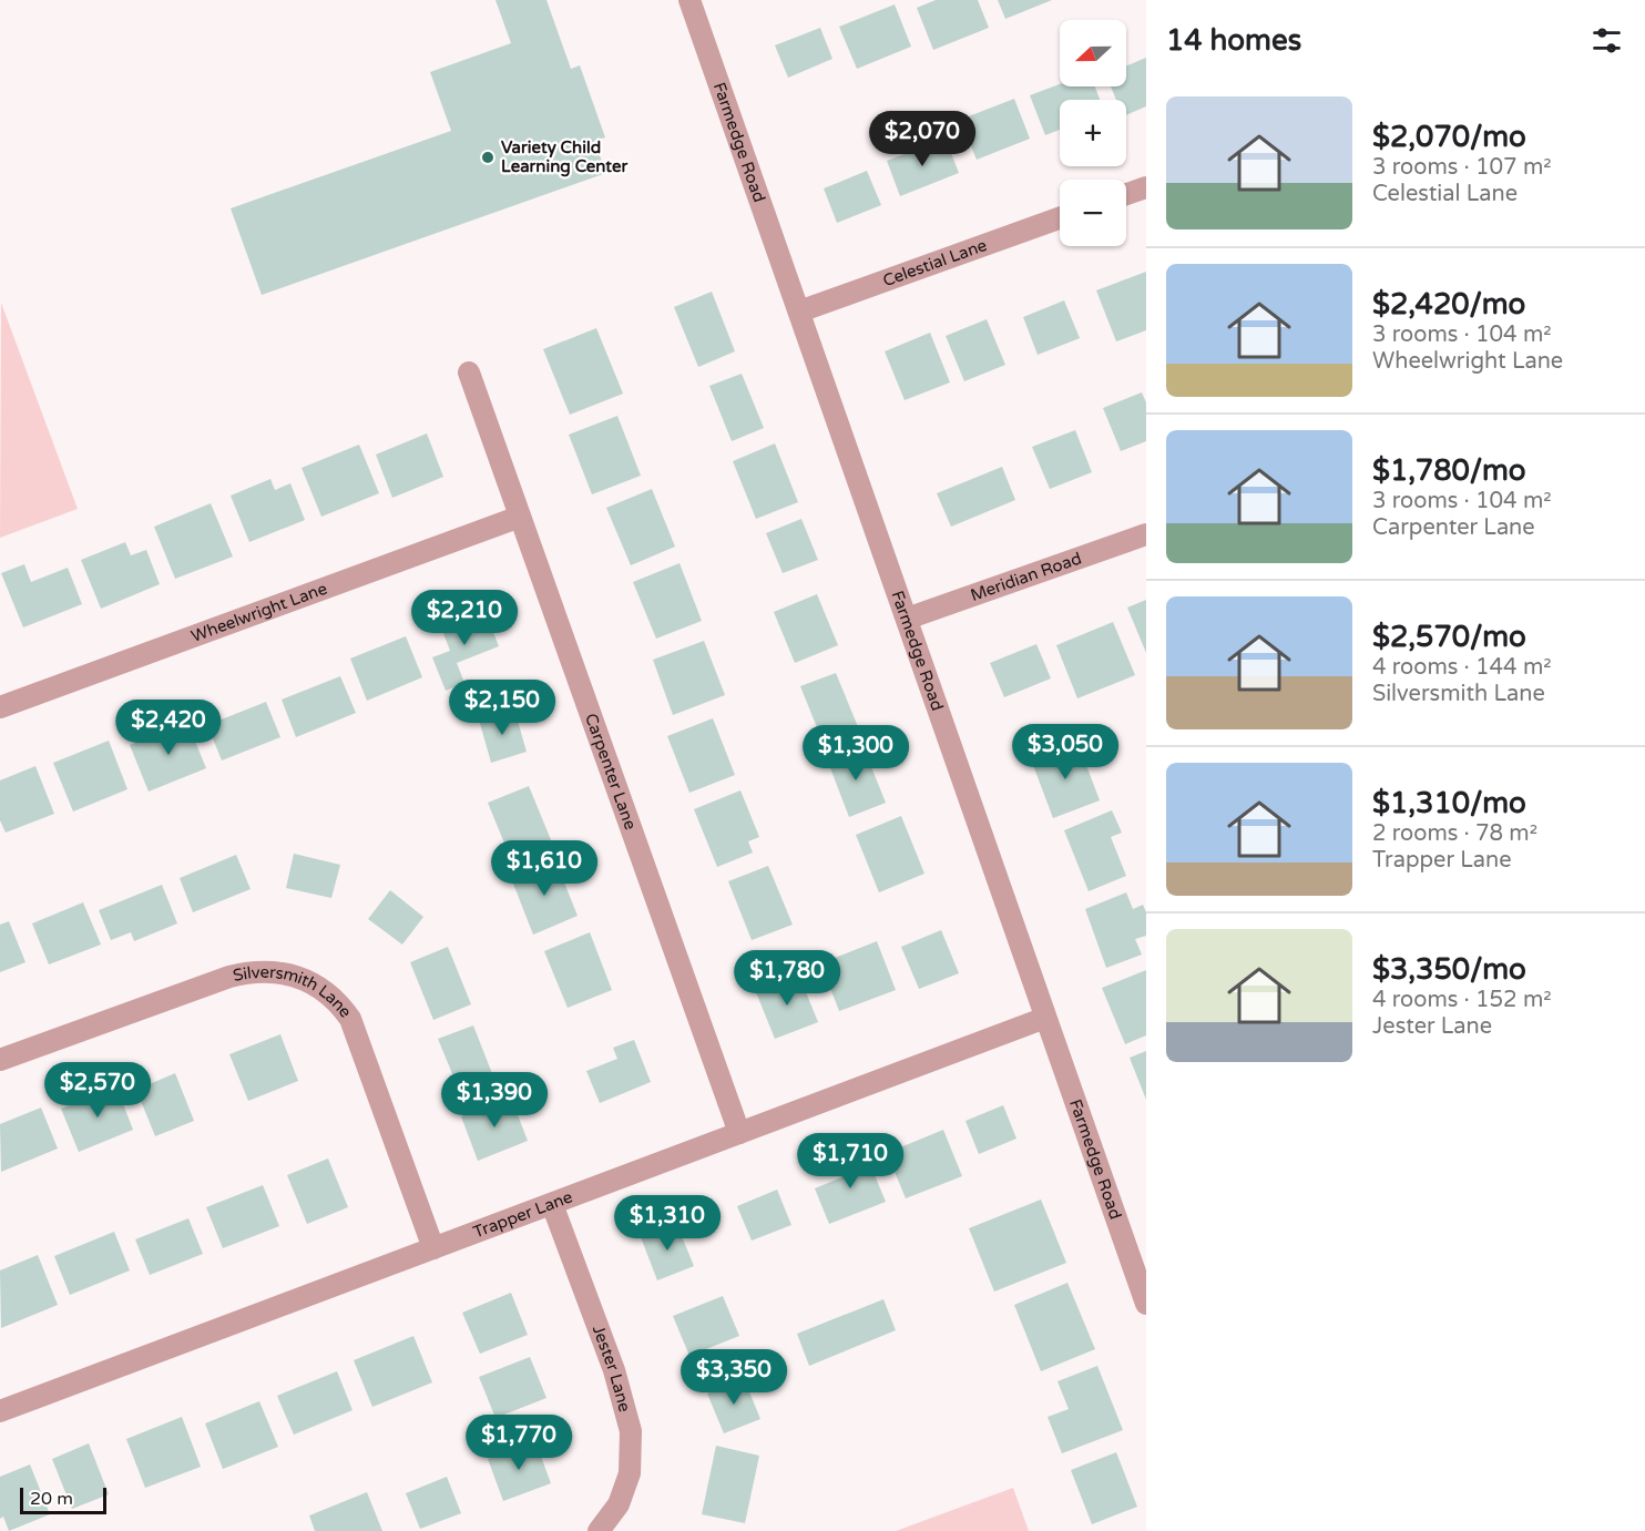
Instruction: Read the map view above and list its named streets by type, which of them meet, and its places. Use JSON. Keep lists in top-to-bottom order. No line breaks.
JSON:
{"streets":{"street":["Farmedge Road","Celestial Lane","Meridian Road","Wheelwright Lane","Carpenter Lane","Silversmith Lane","Trapper Lane","Jester Lane"]},"crossings":[["Farmedge Road","Celestial Lane"],["Farmedge Road","Meridian Road"],["Farmedge Road","Trapper Lane"],["Wheelwright Lane","Carpenter Lane"],["Carpenter Lane","Trapper Lane"],["Silversmith Lane","Trapper Lane"],["Trapper Lane","Jester Lane"]],"places":["Variety Child Learning Center"],"scale_bar":"20 m","north":"left","page":{"heading":"14 homes","map_buttons":["+","−"],"list":[{"name":"$2,070/mo","note":"3 rooms · 107 m² · Celestial Lane"},{"name":"$2,420/mo","note":"3 rooms · 104 m² · Wheelwright Lane"},{"name":"$1,780/mo","note":"3 rooms · 104 m² · Carpenter Lane"},{"name":"$2,570/mo","note":"4 rooms · 144 m² · Silversmith Lane"},{"name":"$1,310/mo","note":"2 rooms · 78 m² · Trapper Lane"},{"name":"$3,350/mo","note":"4 rooms · 152 m² · Jester Lane"}],"price":["$2,070","$2,210","$2,150","$2,420","$3,050","$1,300","$1,610","$1,780","$2,570","$1,390","$1,710","$1,310","$3,350","$1,770"],"scale":"20 m"}}
